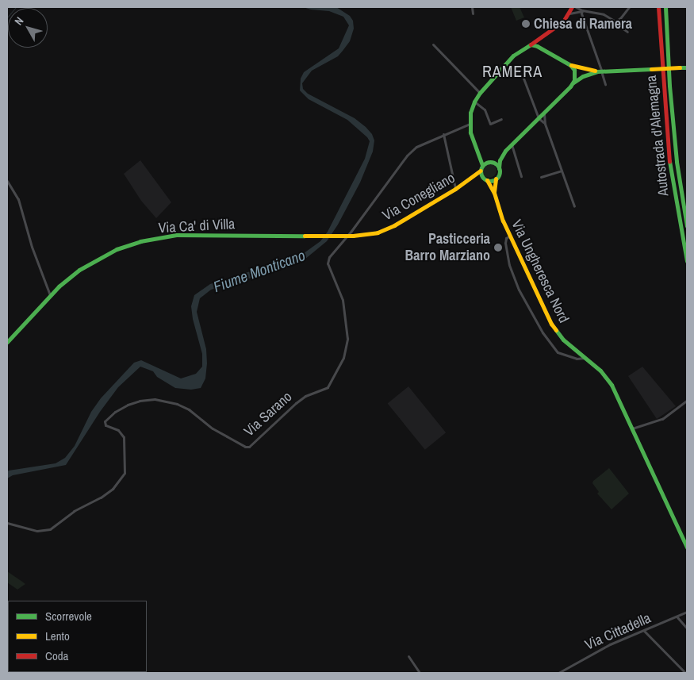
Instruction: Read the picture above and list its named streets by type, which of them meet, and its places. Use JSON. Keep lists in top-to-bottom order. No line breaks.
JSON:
{"streets":{"main road":["Autostrada d'Alemagna","Via Conegliano","Via Ca' di Villa","Via Ungheresca Nord"],"street":["Via Sarano","Via Cittadella"]},"crossings":[["Via Conegliano","Via Ca' di Villa"],["Via Conegliano","Via Ungheresca Nord"]],"districts":["RAMERA"],"water":["Fiume Monticano"],"places":["Chiesa di Ramera","Pasticceria Barro Marziano"],"legend":["Scorrevole","Lento","Coda"],"north":"top left"}
